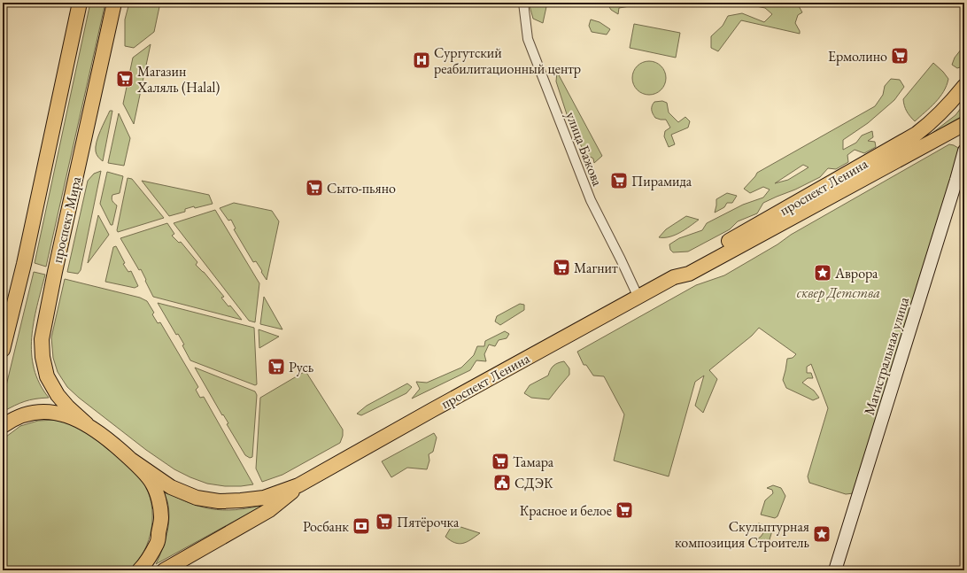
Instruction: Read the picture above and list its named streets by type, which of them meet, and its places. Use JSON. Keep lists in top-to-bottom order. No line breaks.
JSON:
{"streets":{"main road":["проспект Ленина","проспект Мира","Магистральная улица"],"street":["улица Бажова"]},"crossings":[["улица Бажова","проспект Ленина"]],"parks":["сквер Детства"],"places":{"supermarket":["Ермолино","Магазин Халяль (Halal)","Пирамида","Сыто-пьяно","Магнит","Русь","Тамара","Красное и белое","Пятёрочка"],"hospital":["Сургутский реабилитационный центр"],"place":["Аврора","Скульптурная композиция Строитель"],"public building":["СДЭК"],"bank":["Росбанк"]}}
